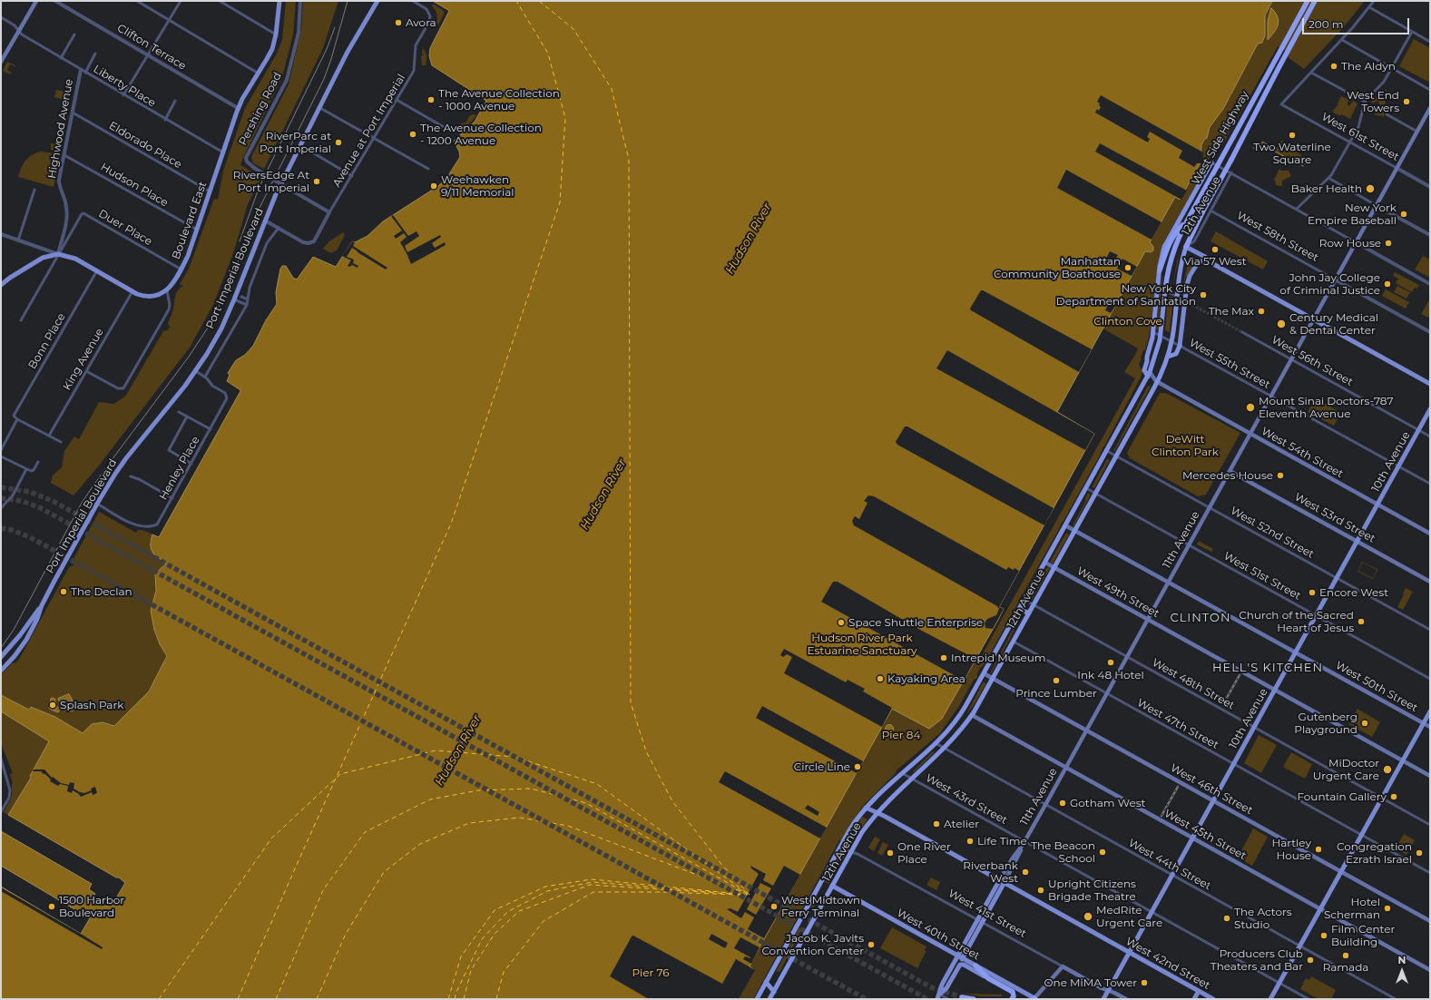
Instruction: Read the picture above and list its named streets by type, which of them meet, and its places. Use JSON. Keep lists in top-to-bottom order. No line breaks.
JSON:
{"streets":{"highway":["West Side Highway","12th Avenue"],"main road":["Boulevard East","Port Imperial Boulevard","West 54th Street","10th Avenue","West 53rd Street","11th Avenue","West 49th Street","West 50th Street","West 46th Street","West 45th Street","West 41st Street","West 40th Street","West 42nd Street"],"street":["Clifton Terrace","Liberty Place","Pershing Road","Highwood Avenue","Avenue at Port Imperial","West 61st Street","Eldorado Place","Hudson Place","Duer Place","West 58th Street","Bonn Place","King Avenue","West 56th Street","West 55th Street","Henley Place","West 52nd Street","West 51st Street","West 48th Street","West 47th Street","West 43rd Street","West 44th Street"]},"crossings":[["Clifton Terrace","Boulevard East"],["Liberty Place","Highwood Avenue"],["Liberty Place","Boulevard East"],["Pershing Road","Avenue at Port Imperial"],["Highwood Avenue","Eldorado Place"],["Highwood Avenue","Hudson Place"],["Highwood Avenue","Duer Place"],["West 61st Street","11th Avenue"],["West Side Highway","12th Avenue"],["Eldorado Place","Boulevard East"],["Hudson Place","Boulevard East"],["12th Avenue","West 58th Street"],["12th Avenue","West 55th Street"],["12th Avenue","West 54th Street"],["12th Avenue","West 52nd Street"],["12th Avenue","West 51st Street"],["12th Avenue","West 49th Street"],["12th Avenue","West 48th Street"],["12th Avenue","West 50th Street"],["12th Avenue","West 47th Street"],["12th Avenue","West 46th Street"],["12th Avenue","West 43rd Street"],["12th Avenue","West 45th Street"],["12th Avenue","West 44th Street"],["12th Avenue","West 41st Street"],["12th Avenue","West 40th Street"],["12th Avenue","West 42nd Street"],["Boulevard East","Duer Place"],["West 58th Street","11th Avenue"],["Port Imperial Boulevard","Henley Place"],["West 56th Street","10th Avenue"],["West 56th Street","11th Avenue"],["West 55th Street","10th Avenue"],["West 55th Street","11th Avenue"],["West 54th Street","10th Avenue"],["West 54th Street","11th Avenue"],["10th Avenue","West 53rd Street"],["10th Avenue","West 52nd Street"],["10th Avenue","West 51st Street"],["10th Avenue","West 49th Street"],["10th Avenue","West 48th Street"],["10th Avenue","West 50th Street"],["10th Avenue","West 47th Street"],["10th Avenue","West 46th Street"],["10th Avenue","West 43rd Street"],["10th Avenue","West 45th Street"],["10th Avenue","West 44th Street"],["10th Avenue","West 41st Street"],["10th Avenue","West 42nd Street"],["West 53rd Street","11th Avenue"],["West 52nd Street","11th Avenue"],["11th Avenue","West 51st Street"],["11th Avenue","West 49th Street"],["11th Avenue","West 48th Street"],["11th Avenue","West 50th Street"],["11th Avenue","West 47th Street"],["11th Avenue","West 46th Street"],["11th Avenue","West 43rd Street"],["11th Avenue","West 45th Street"],["11th Avenue","West 44th Street"],["11th Avenue","West 41st Street"],["11th Avenue","West 40th Street"],["11th Avenue","West 42nd Street"]],"districts":["CLINTON","HELL'S KITCHEN"],"water":["Hudson River"],"parks":["Clinton Cove","DeWitt Clinton Park","Hudson River Park Estuarine Sanctuary","Pier 84","Pier 76"],"places":["Avora","The Aldyn","The Avenue Collection - 1000 Avenue","West End Towers","The Avenue Collection - 1200 Avenue","Two Waterline Square","RiverParc at Port Imperial","RiversEdge At Port Imperial","Weehawken 9/11 Memorial","Baker Health","New York Empire Baseball","Row House","Via 57 West","Manhattan Community Boathouse","John Jay College of Criminal Justice","New York City Department of Sanitation","The Max","Century Medical & Dental Center","Mount Sinai Doctors-787 Eleventh Avenue","Mercedes House","The Declan","Encore West","Church of the Sacred Heart of Jesus","Space Shuttle Enterprise","Intrepid Museum","Ink 48 Hotel","Kayaking Area","Prince Lumber","Splash Park","Gutenberg Playground","Circle Line","MiDoctor Urgent Care","Fountain Gallery","Gotham West","Atelier","Life Time","Hartley House","The Beacon School","One River Place","Congregation Ezrath Israel","Riverbank West","Upright Citizens Brigade Theatre","1500 Harbor Boulevard","West Midtown Ferry Terminal","Hotel Scherman","MedRite Urgent Care","The Actors Studio","Film Center Building","Jacob K. Javits Convention Center","Ramada","Producers Club Theaters and Bar","One MiMA Tower"],"scale_bar":"200 m","north":"top"}
